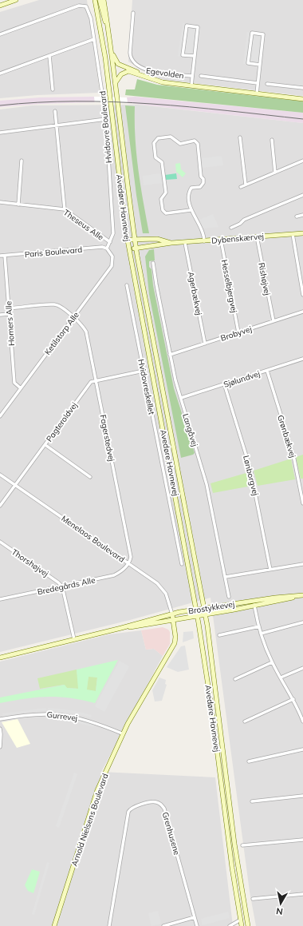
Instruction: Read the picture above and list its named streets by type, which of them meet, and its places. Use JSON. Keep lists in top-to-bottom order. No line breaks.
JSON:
{"streets":{"street":["Egevolden","Hvidovre Boulevard","Avedøre Havnevej","Theseus Alle","Dybenskærvej","Paris Boulevard","Rishøjvej","Hesselbjergvej","Agerbækvej","Homers Alle","Ketilstorp Alle","Brobyvej","Sjølundvej","Hvidovreskellet","Pagteroldvej","Langåvej","Grønbækvej","Fagerstedvej","Lønborgvej","Menelaos Boulevard","Thorshøjvej","Bredegårds Alle","Brostykkevej","Gurrevej","Arnold Nielsens Boulevard","Grenhusene"]},"crossings":[["Egevolden","Avedøre Havnevej"],["Hvidovre Boulevard","Theseus Alle"],["Hvidovre Boulevard","Paris Boulevard"],["Hvidovre Boulevard","Ketilstorp Alle"],["Avedøre Havnevej","Dybenskærvej"],["Avedøre Havnevej","Brostykkevej"],["Dybenskærvej","Rishøjvej"],["Dybenskærvej","Hesselbjergvej"],["Dybenskærvej","Agerbækvej"],["Paris Boulevard","Homers Alle"],["Paris Boulevard","Ketilstorp Alle"],["Rishøjvej","Brobyvej"],["Hesselbjergvej","Brobyvej"],["Agerbækvej","Brobyvej"],["Homers Alle","Ketilstorp Alle"],["Homers Alle","Fagerstedvej"],["Ketilstorp Alle","Fagerstedvej"],["Brobyvej","Langåvej"],["Sjølundvej","Langåvej"],["Sjølundvej","Grønbækvej"],["Sjølundvej","Lønborgvej"],["Pagteroldvej","Fagerstedvej"],["Pagteroldvej","Menelaos Boulevard"],["Fagerstedvej","Menelaos Boulevard"],["Fagerstedvej","Bredegårds Alle"],["Menelaos Boulevard","Bredegårds Alle"],["Menelaos Boulevard","Brostykkevej"],["Menelaos Boulevard","Arnold Nielsens Boulevard"],["Thorshøjvej","Bredegårds Alle"],["Brostykkevej","Arnold Nielsens Boulevard"],["Gurrevej","Arnold Nielsens Boulevard"]],"north":"bottom"}
